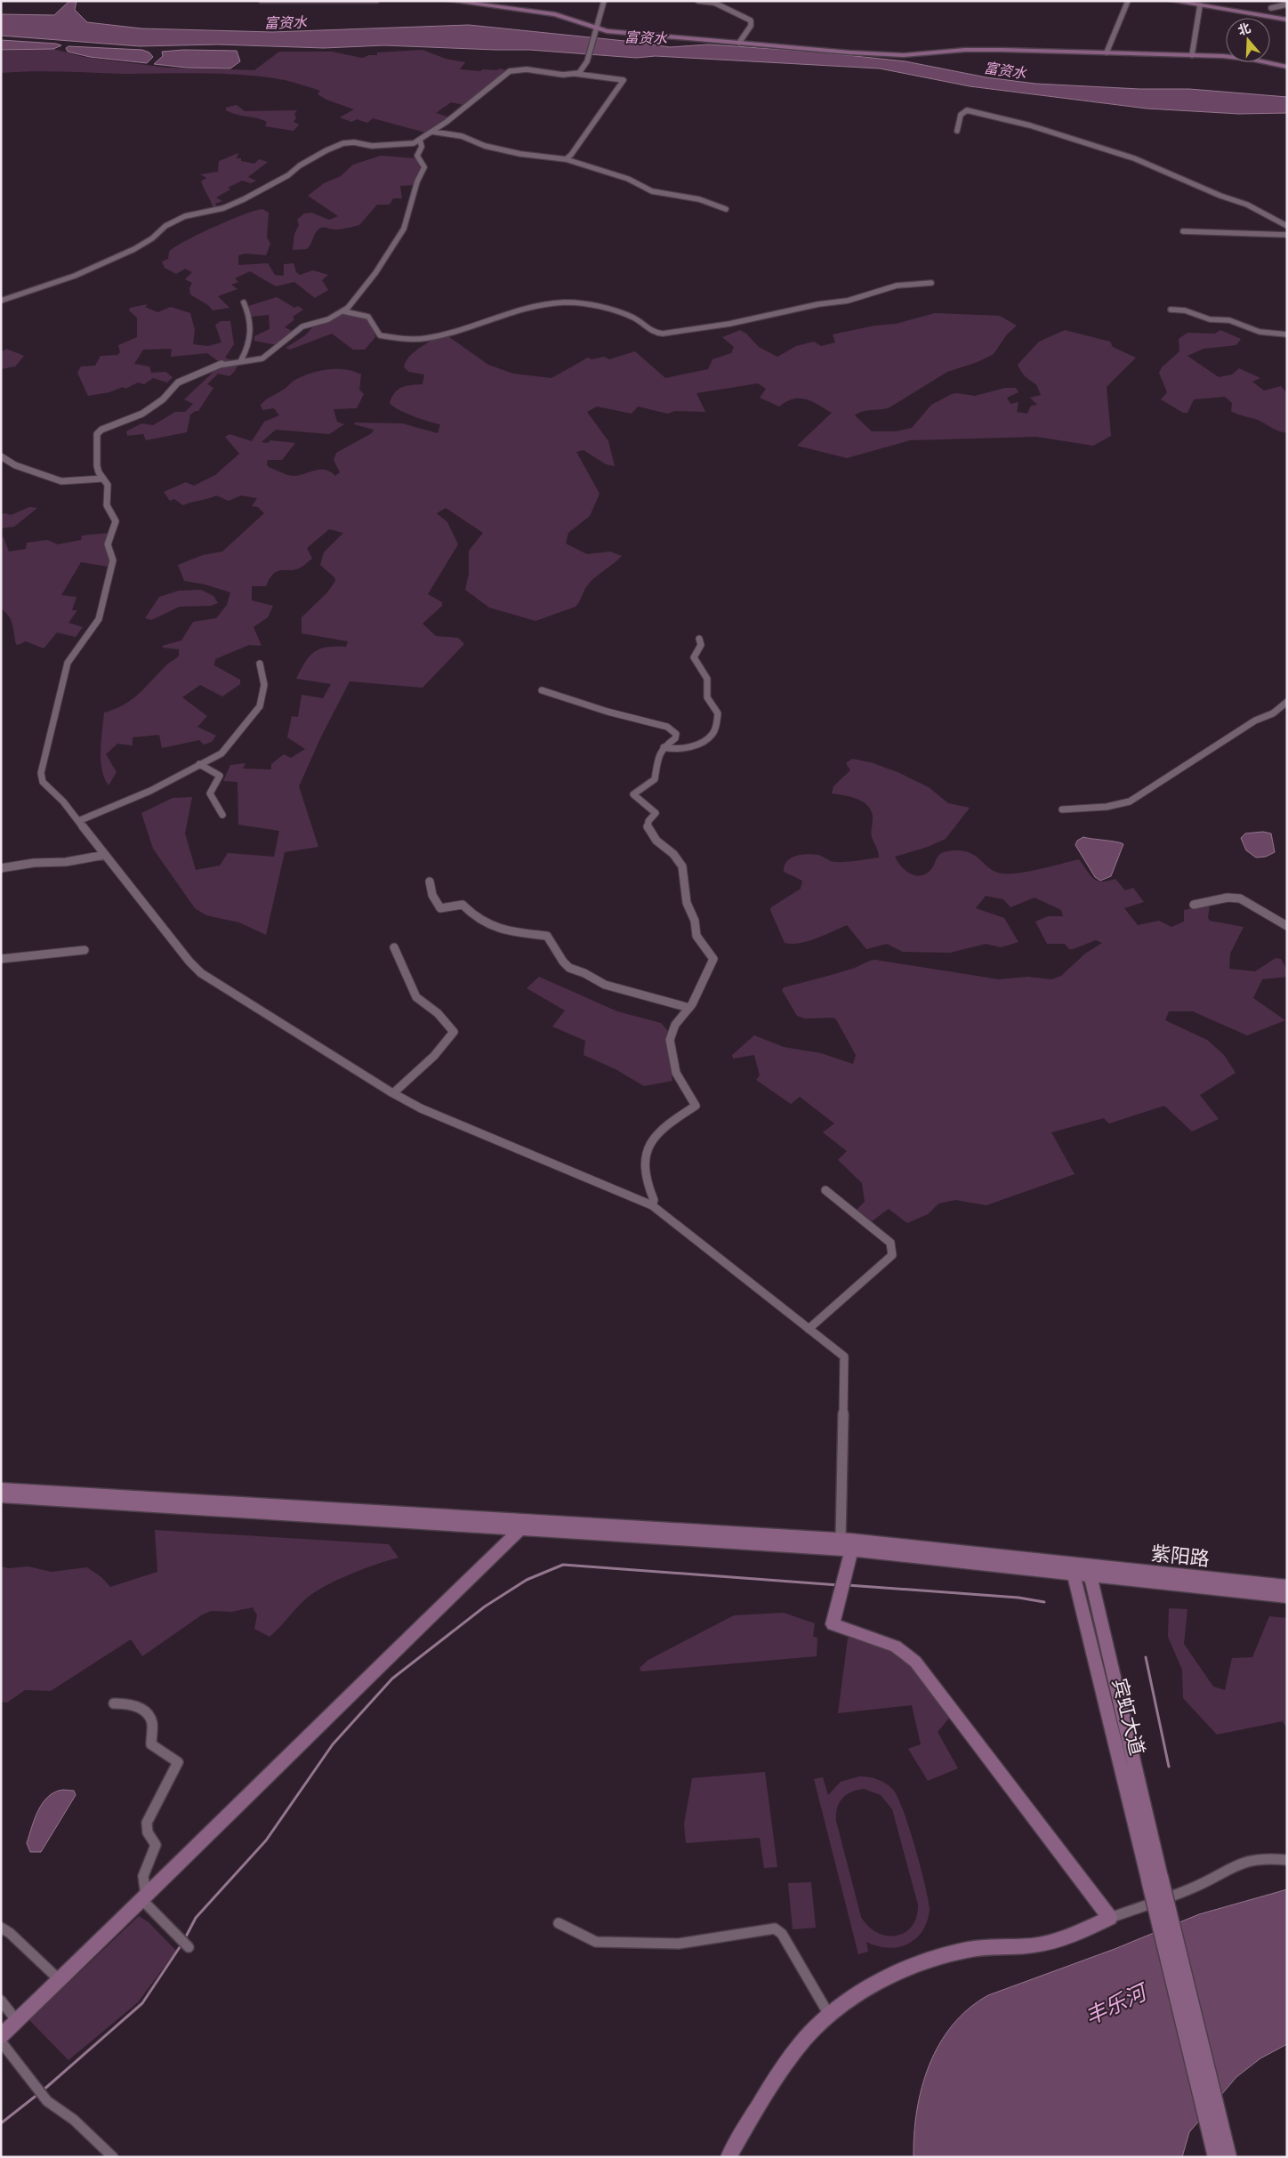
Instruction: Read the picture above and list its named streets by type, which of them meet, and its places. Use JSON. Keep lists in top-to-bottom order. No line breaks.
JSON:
{"streets":{"main road":["紫阳路","宾虹大道"]},"crossings":[["紫阳路","宾虹大道"]],"water":["富资水","丰乐河"],"north":"top"}
